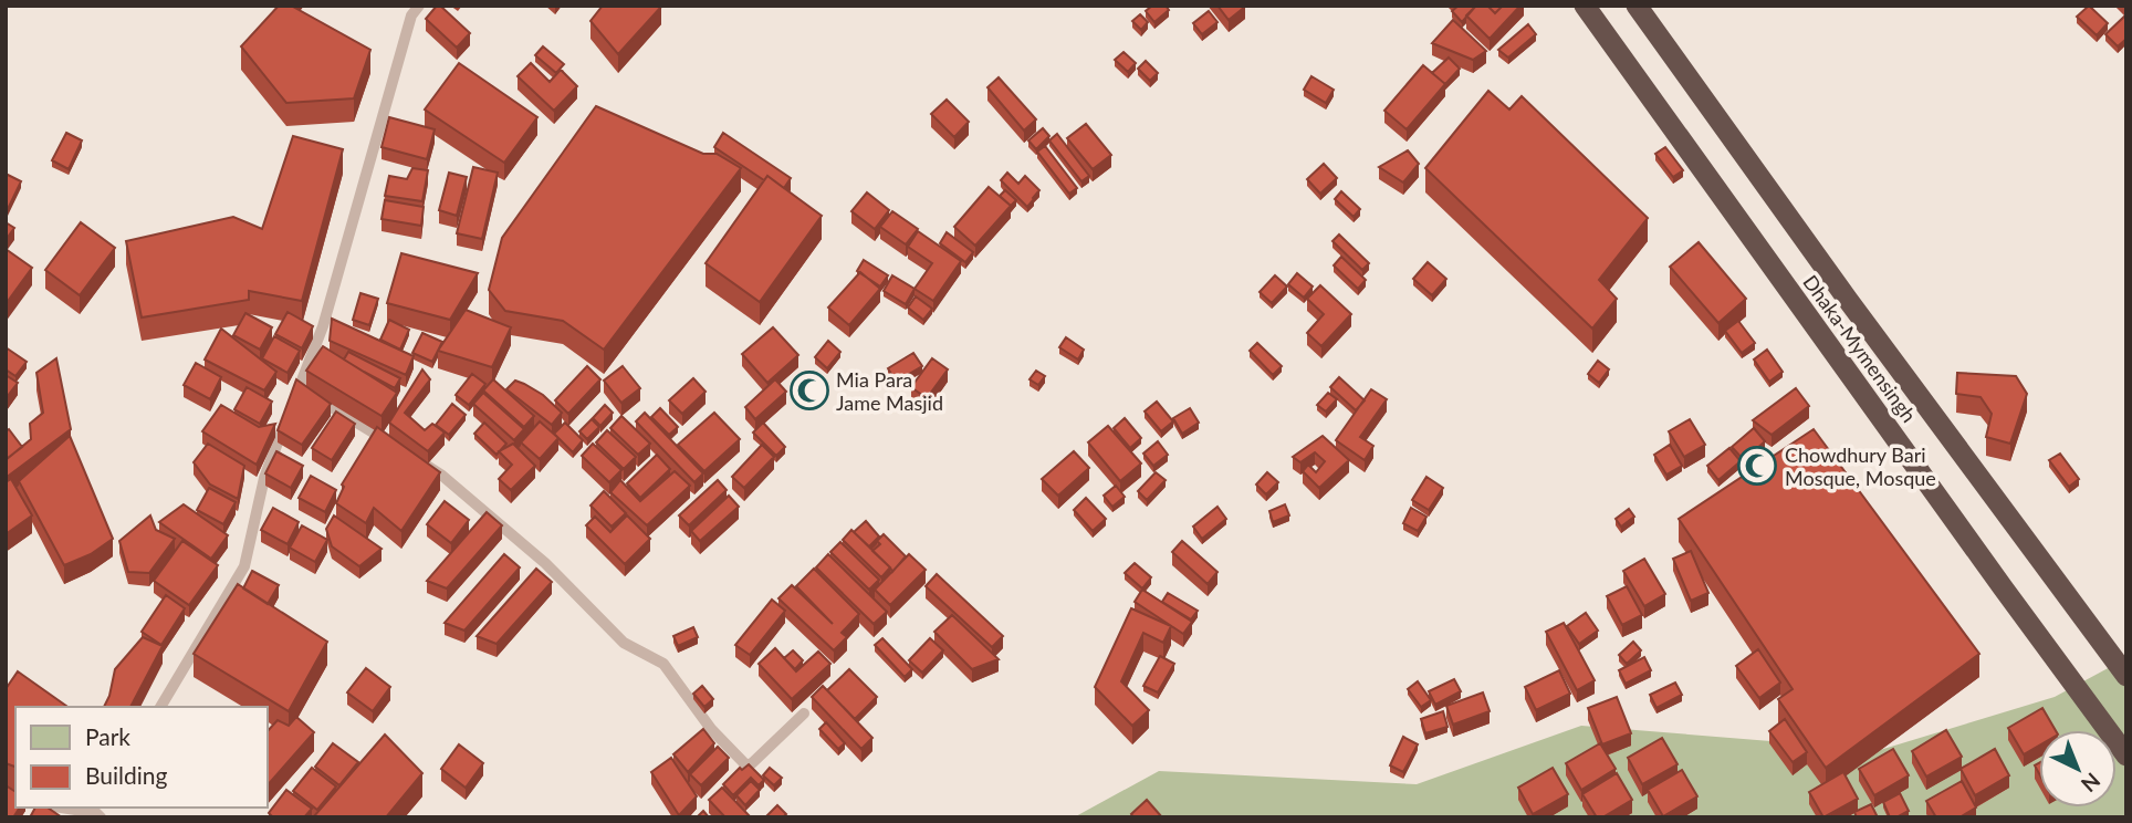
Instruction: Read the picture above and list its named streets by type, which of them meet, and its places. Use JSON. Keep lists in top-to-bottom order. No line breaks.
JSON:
{"streets":{"highway":["Dhaka-Mymensingh"]},"places":{"mosque":["Mia Para Jame Masjid","Chowdhury Bari Mosque, Mosque"]},"legend":["Park","Building"],"north":"bottom right"}
